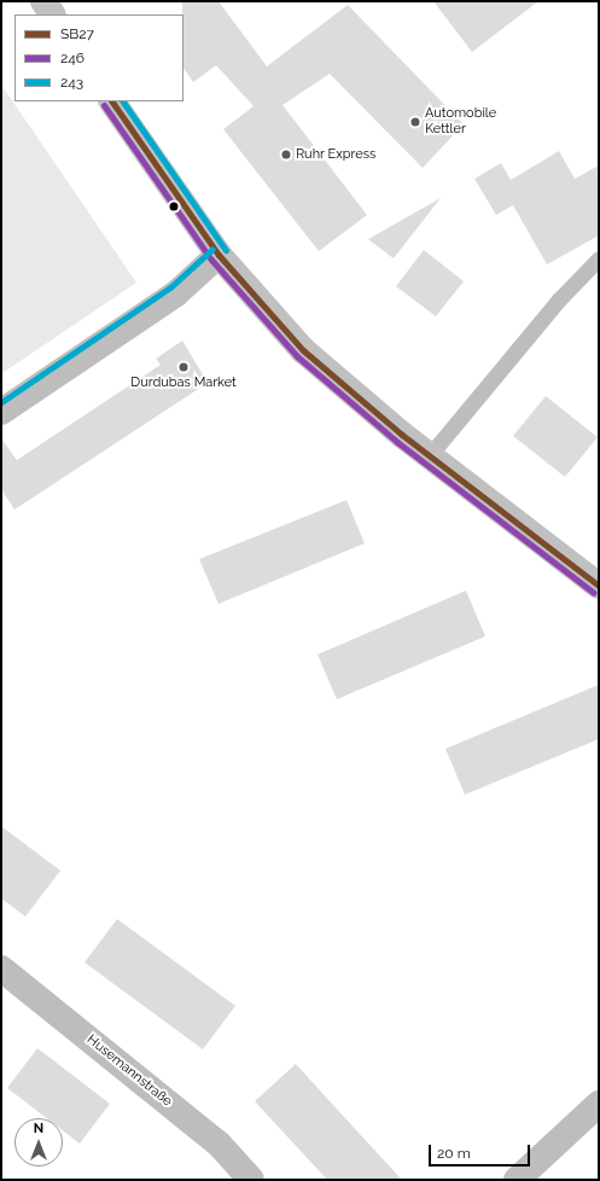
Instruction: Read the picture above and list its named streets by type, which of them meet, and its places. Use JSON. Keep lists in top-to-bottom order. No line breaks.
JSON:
{"streets":{"street":["Husemannstraße"]},"places":["Automobile Kettler","Ruhr Express","Durdubas Market"],"lines":["transit line SB27","transit line 243","transit line 246"],"legend":["SB27","246","243"],"scale_bar":"20 m","north":"top"}
